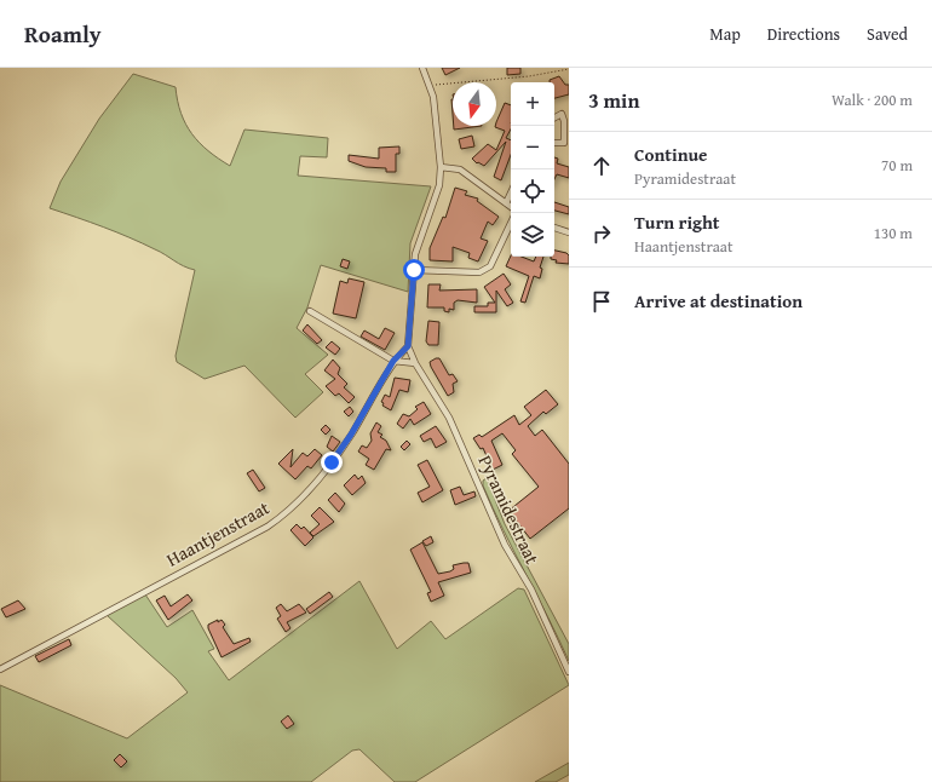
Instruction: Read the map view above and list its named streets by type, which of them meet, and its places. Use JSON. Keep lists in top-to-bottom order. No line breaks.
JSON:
{"streets":{"street":["Pyramidestraat","Haantjenstraat"]},"crossings":[["Pyramidestraat","Haantjenstraat"]],"north":"bottom","page":{"header":"Roamly","nav":["Map","Directions","Saved"],"heading":["3 min","Walk · 200 m"],"map_buttons":["+","−"],"list":[["Continue","Pyramidestraat","70 m"],["Turn right","Haantjenstraat","130 m"],"Arrive at destination"]}}
